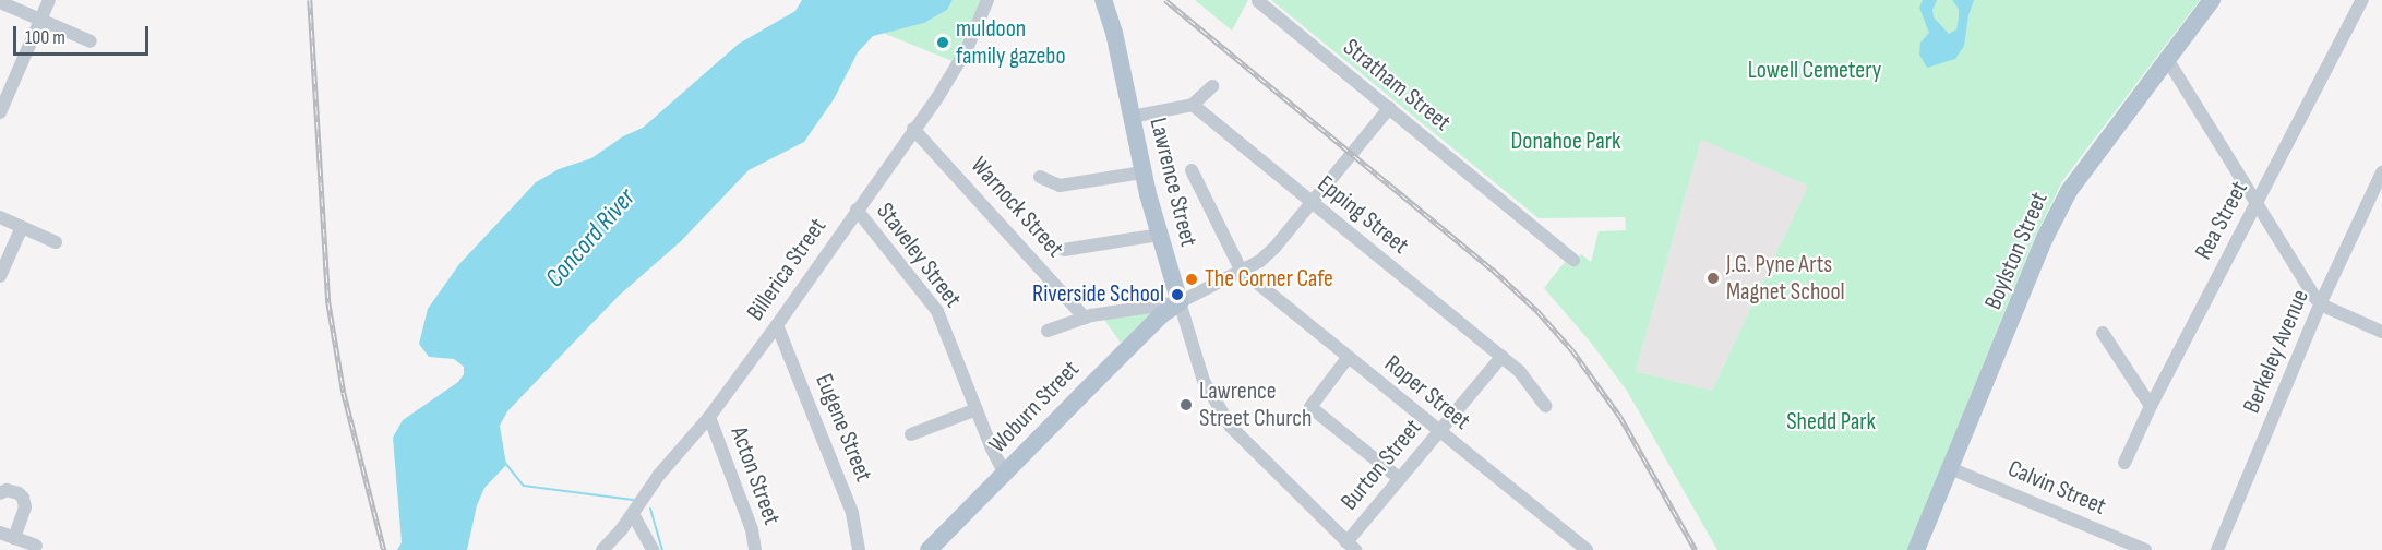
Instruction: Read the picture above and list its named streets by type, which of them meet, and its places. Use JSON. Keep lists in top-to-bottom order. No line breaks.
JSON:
{"streets":{"main road":["Lawrence Street","Boylston Street","Woburn Street"],"street":["Stratham Street","Warnock Street","Epping Street","Rea Street","Staveley Street","Billerica Street","Berkeley Avenue","Roper Street","Eugene Street","Burton Street","Acton Street","Calvin Street"]},"crossings":[["Lawrence Street","Woburn Street"],["Lawrence Street","Burton Street"],["Warnock Street","Billerica Street"],["Epping Street","Burton Street"],["Boylston Street","Calvin Street"],["Staveley Street","Billerica Street"],["Staveley Street","Woburn Street"],["Billerica Street","Eugene Street"],["Billerica Street","Acton Street"],["Roper Street","Burton Street"]],"water":["Concord River"],"parks":["Lowell Cemetery","Donahoe Park","Shedd Park"],"places":["muldoon family gazebo","J.G. Pyne Arts Magnet School","The Corner Cafe","Riverside School","Lawrence Street Church"],"scale_bar":"100 m"}
